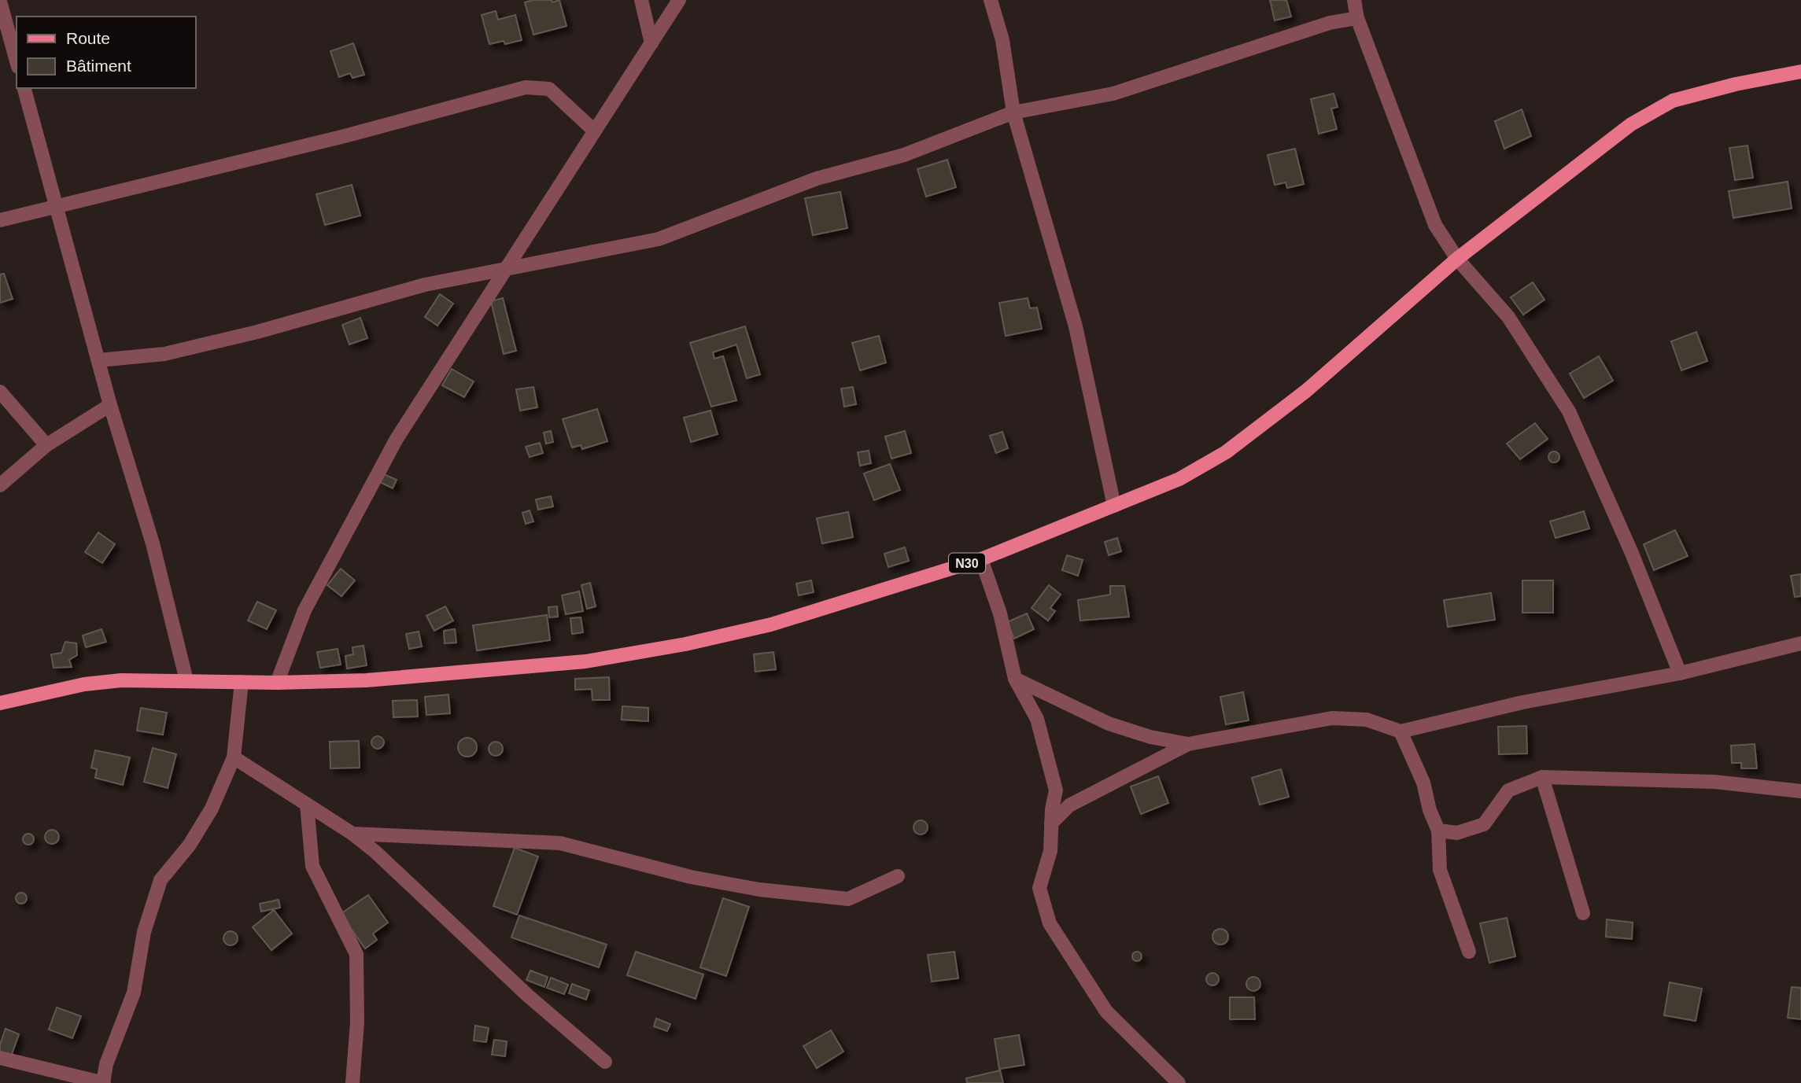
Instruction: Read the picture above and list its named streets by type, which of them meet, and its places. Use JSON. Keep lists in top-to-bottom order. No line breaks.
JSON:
{"streets":{"main road":["N30"]},"legend":["Route","Bâtiment"]}
